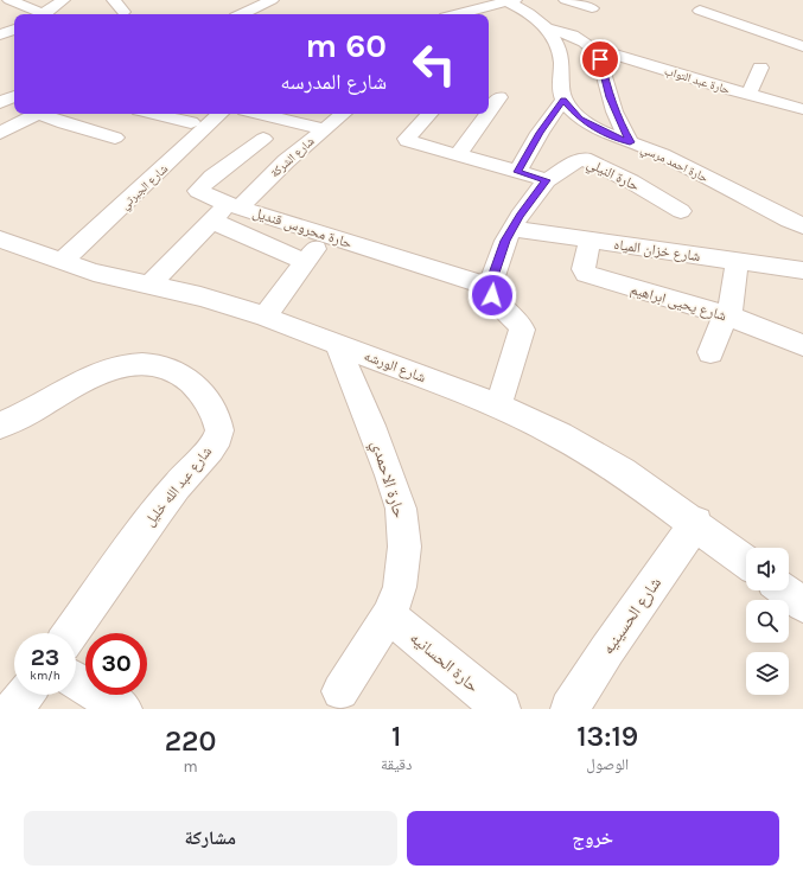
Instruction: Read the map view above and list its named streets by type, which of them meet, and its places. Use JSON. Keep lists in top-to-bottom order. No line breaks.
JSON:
{"streets":{"street":["حارة عبد التواب","شارع الشركة","حارة احمد مرسي","حارة النيلي","شارع الجبرتي","حارة محروس قنديل","شارع خزان المياه","شارع يحيى ابراهيم","شارع الورشه","حارة الاحمدي","شارع عبد الله خليل","شارع الحسينيه","حارة الحسانيه"]},"crossings":[["شارع الشركة","حارة محروس قنديل"],["شارع الشركة","شارع الورشه"],["حارة النيلي","حارة محروس قنديل"],["حارة النيلي","شارع خزان المياه"],["شارع الجبرتي","شارع الورشه"],["شارع خزان المياه","شارع يحيى ابراهيم"],["شارع الورشه","حارة الاحمدي"],["شارع الورشه","شارع الحسينيه"],["حارة الاحمدي","حارة الحسانيه"]],"page":{"turn":["60 m","شارع المدرسه"],"speed":"23 km/h","limit":"30","eta":["13:19","الوصول","1","دقيقة","220","m"],"buttons":["خروج","مشاركة"]}}
